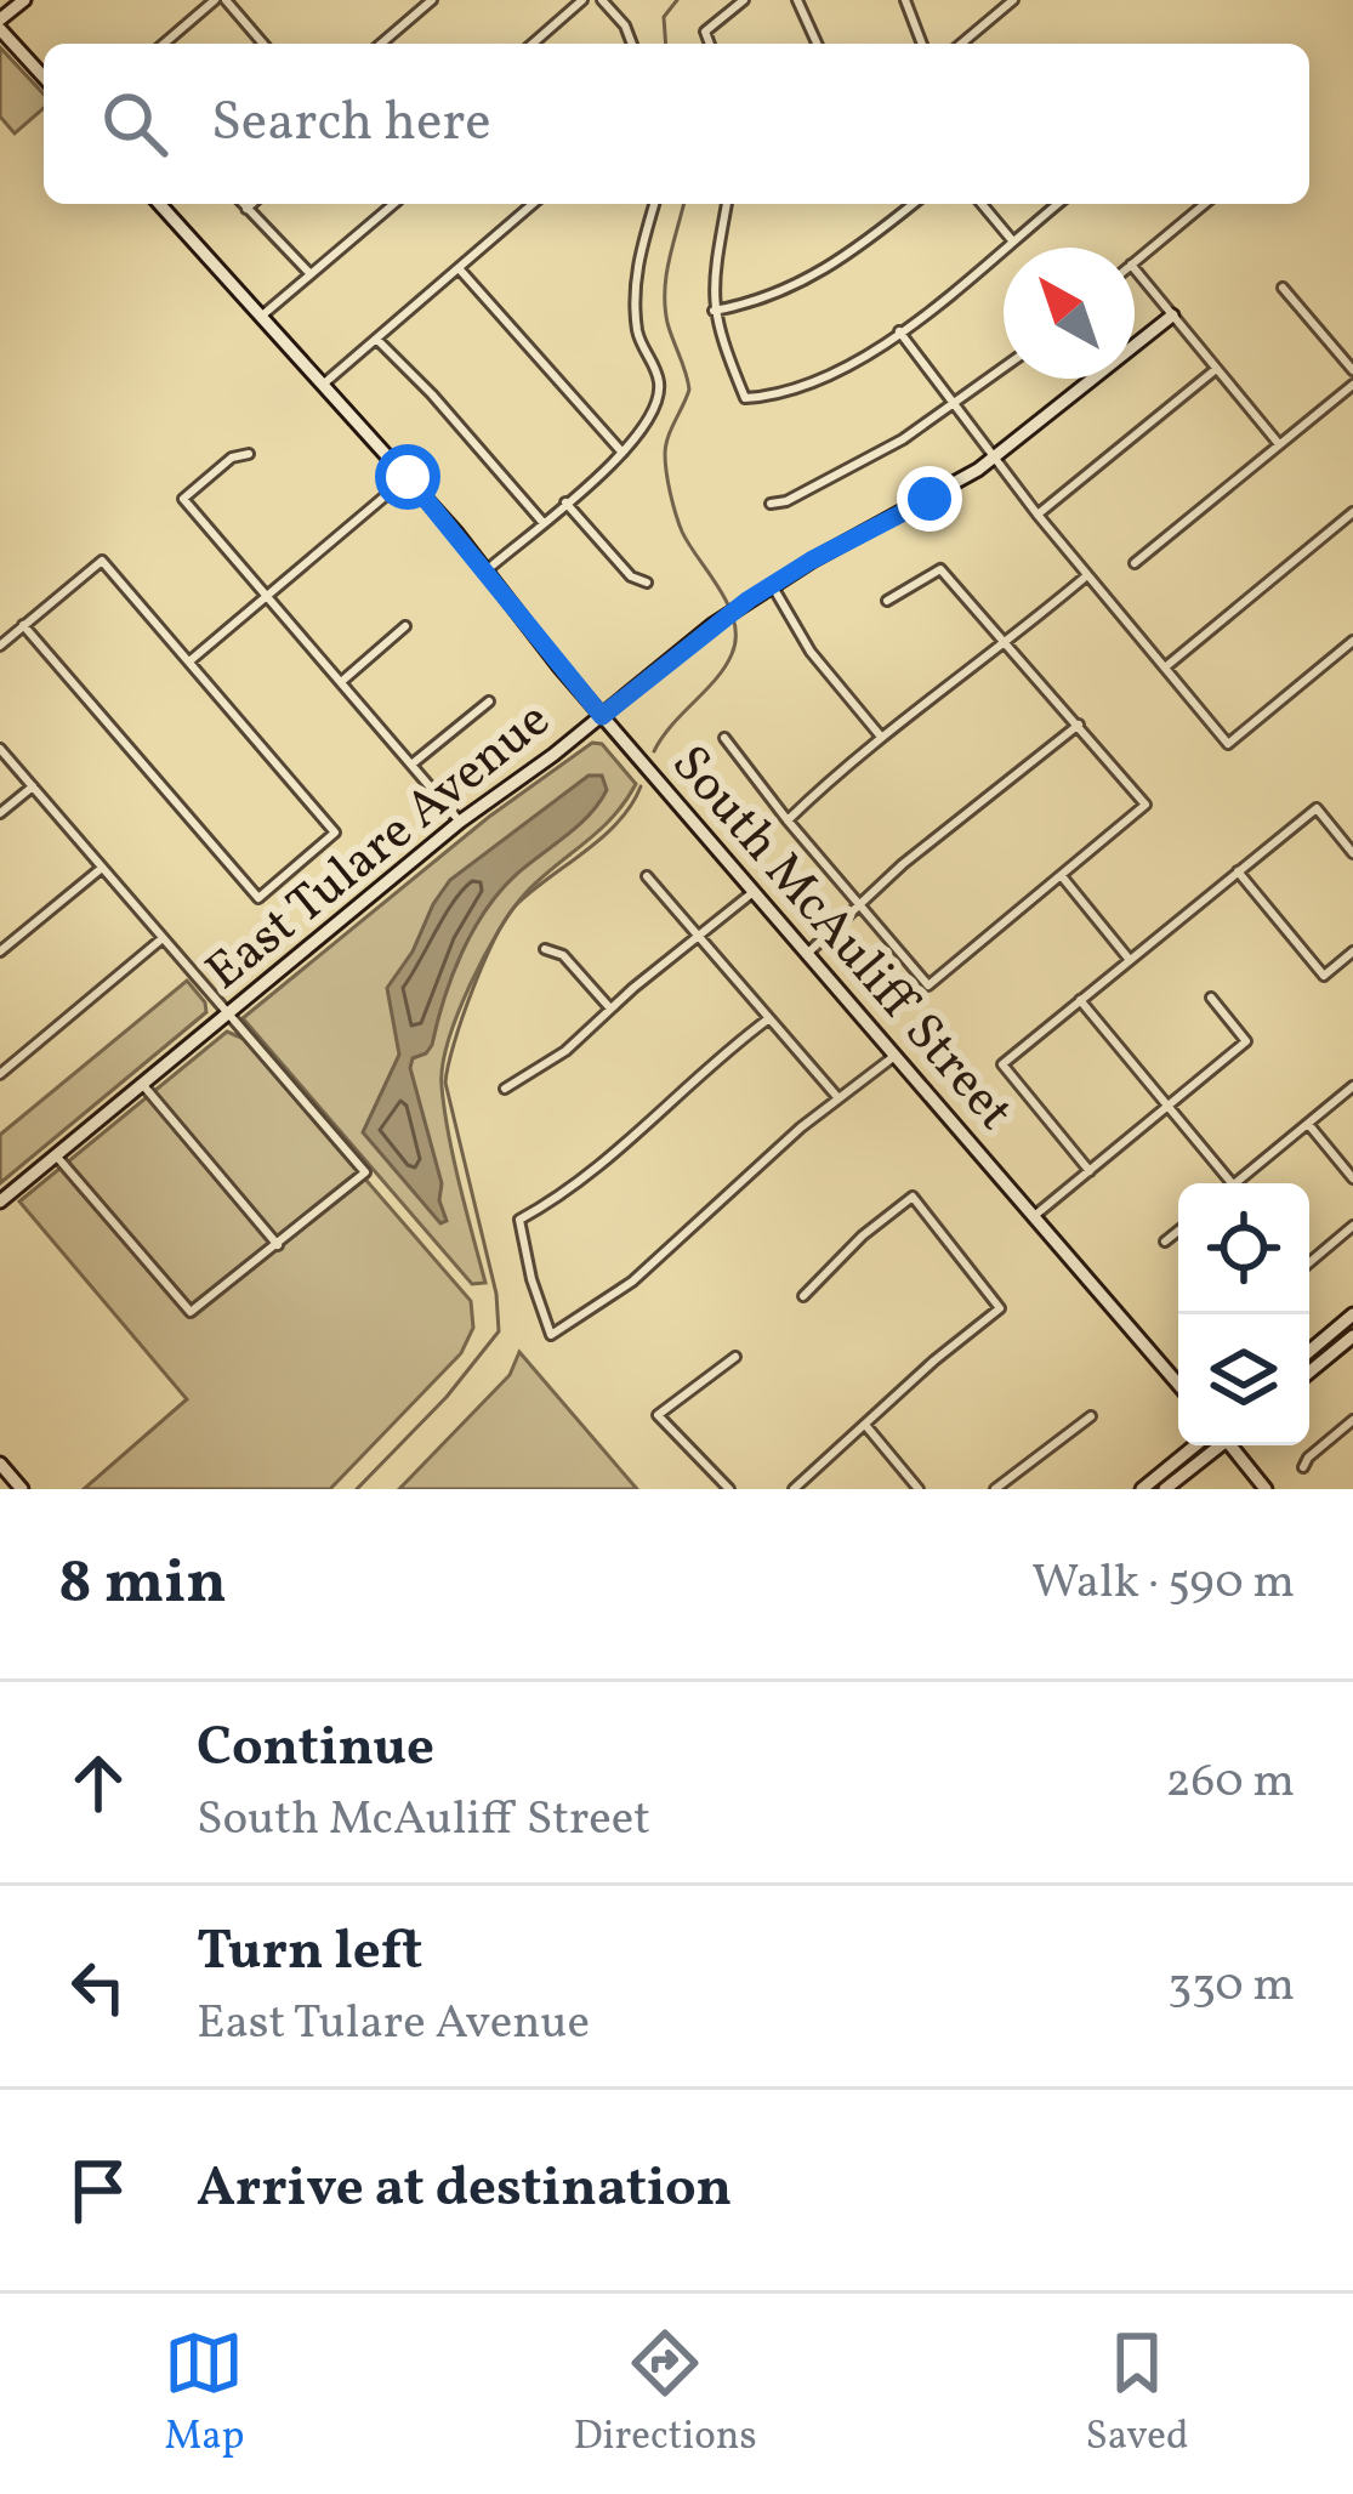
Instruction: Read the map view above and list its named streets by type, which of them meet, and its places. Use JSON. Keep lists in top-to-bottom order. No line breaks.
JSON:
{"streets":{"street":["East Tulare Avenue","South McAuliff Street"]},"crossings":[["East Tulare Avenue","South McAuliff Street"]],"north":"top left","page":{"search":"Search here","heading":["8 min","Walk · 590 m"],"list":[["Continue","South McAuliff Street","260 m"],["Turn left","East Tulare Avenue","330 m"],"Arrive at destination"],"nav":["Map","Directions","Saved"]}}
